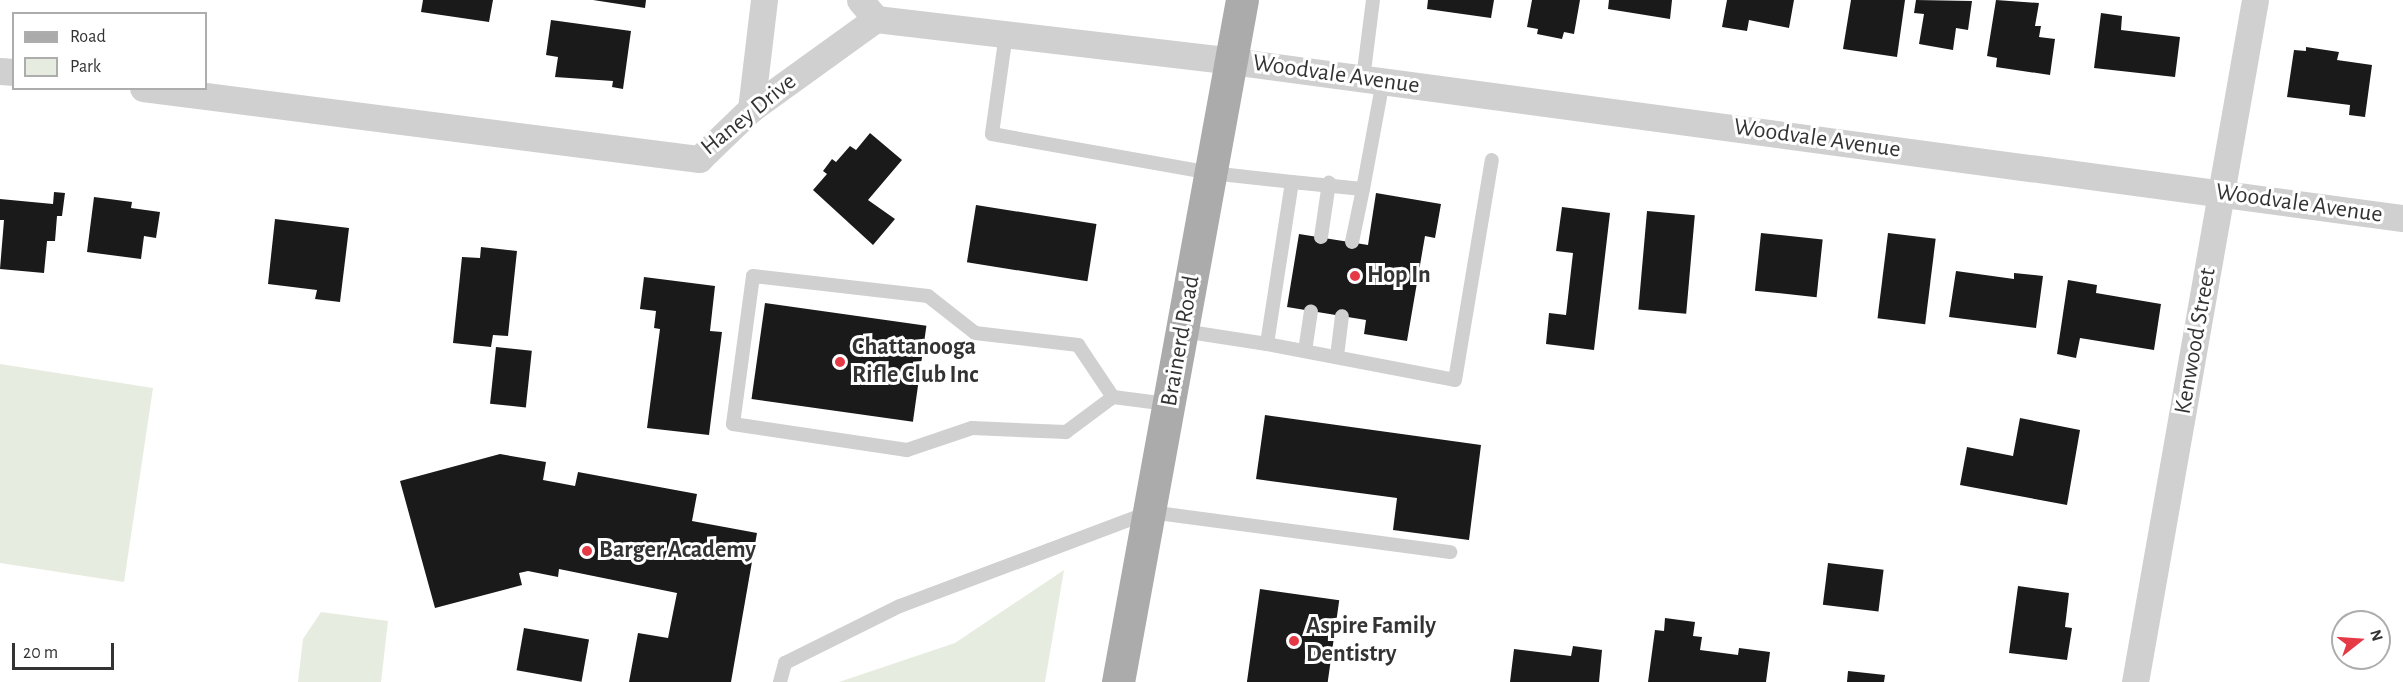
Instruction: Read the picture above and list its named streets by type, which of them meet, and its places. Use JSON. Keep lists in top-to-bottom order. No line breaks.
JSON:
{"streets":{"main road":["Brainerd Road"],"street":["Woodvale Avenue","Haney Drive","Kenwood Street"]},"crossings":[["Woodvale Avenue","Haney Drive"],["Woodvale Avenue","Brainerd Road"],["Woodvale Avenue","Kenwood Street"],["Haney Drive","Brainerd Road"]],"places":["Hop In","Chattanooga Rifle Club Inc","Barger Academy","Aspire Family Dentistry"],"legend":["Road","Park"],"scale_bar":"20 m","north":"right"}
